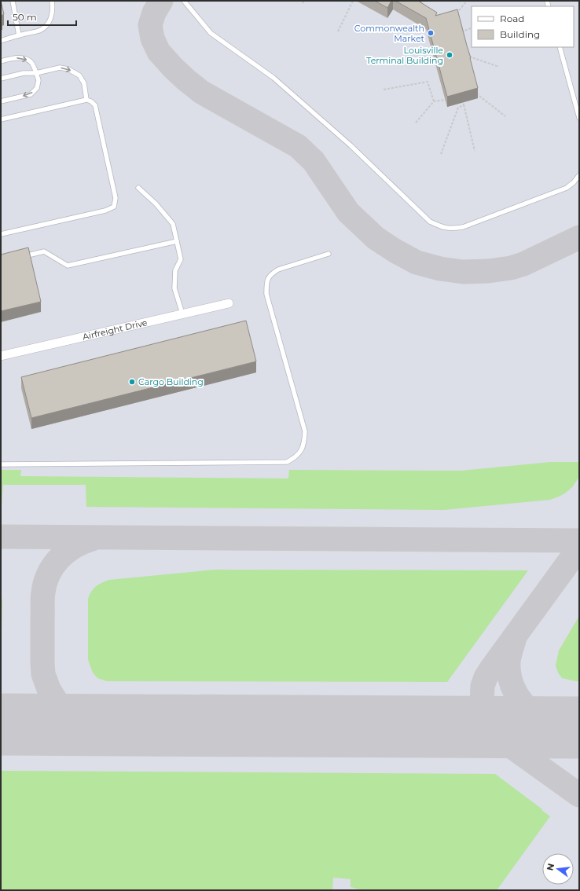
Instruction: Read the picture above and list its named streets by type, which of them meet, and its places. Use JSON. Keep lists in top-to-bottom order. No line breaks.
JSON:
{"streets":{"street":["Airfreight Drive"]},"places":["Commonwealth Market","Louisville Terminal Building","Cargo Building"],"legend":["Road","Building"],"scale_bar":"50 m","north":"left"}
